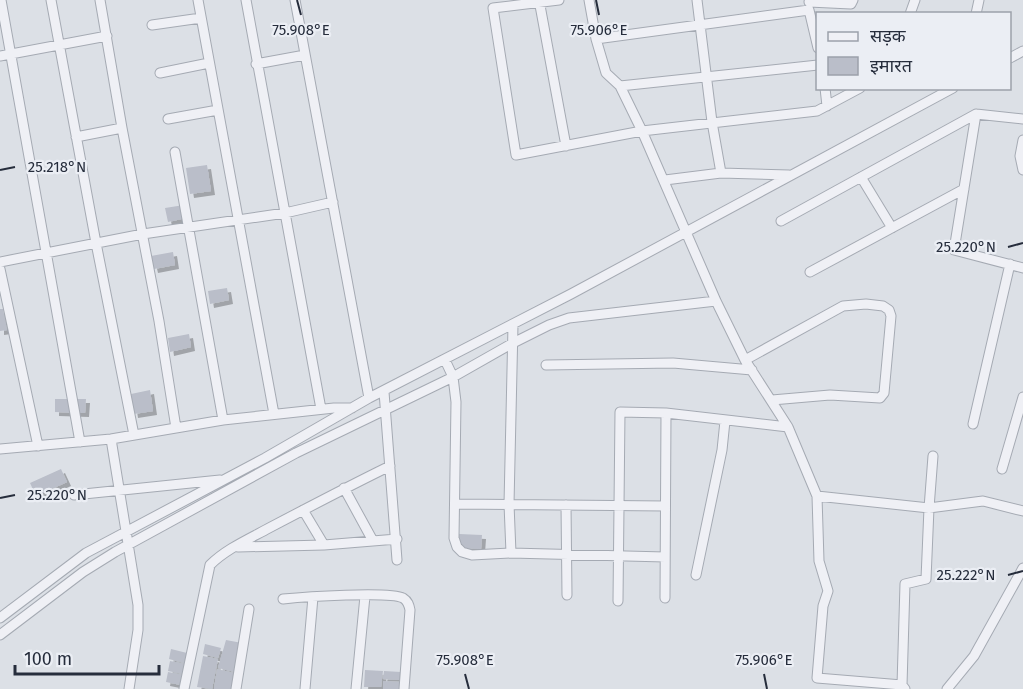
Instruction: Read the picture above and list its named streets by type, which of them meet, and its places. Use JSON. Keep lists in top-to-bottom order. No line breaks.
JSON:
{"legend":["सड़क","इमारत"],"scale_bar":"100 m","coordinates":["75.908°E","75.906°E","25.218°N","25.220°N","25.222°N"]}
